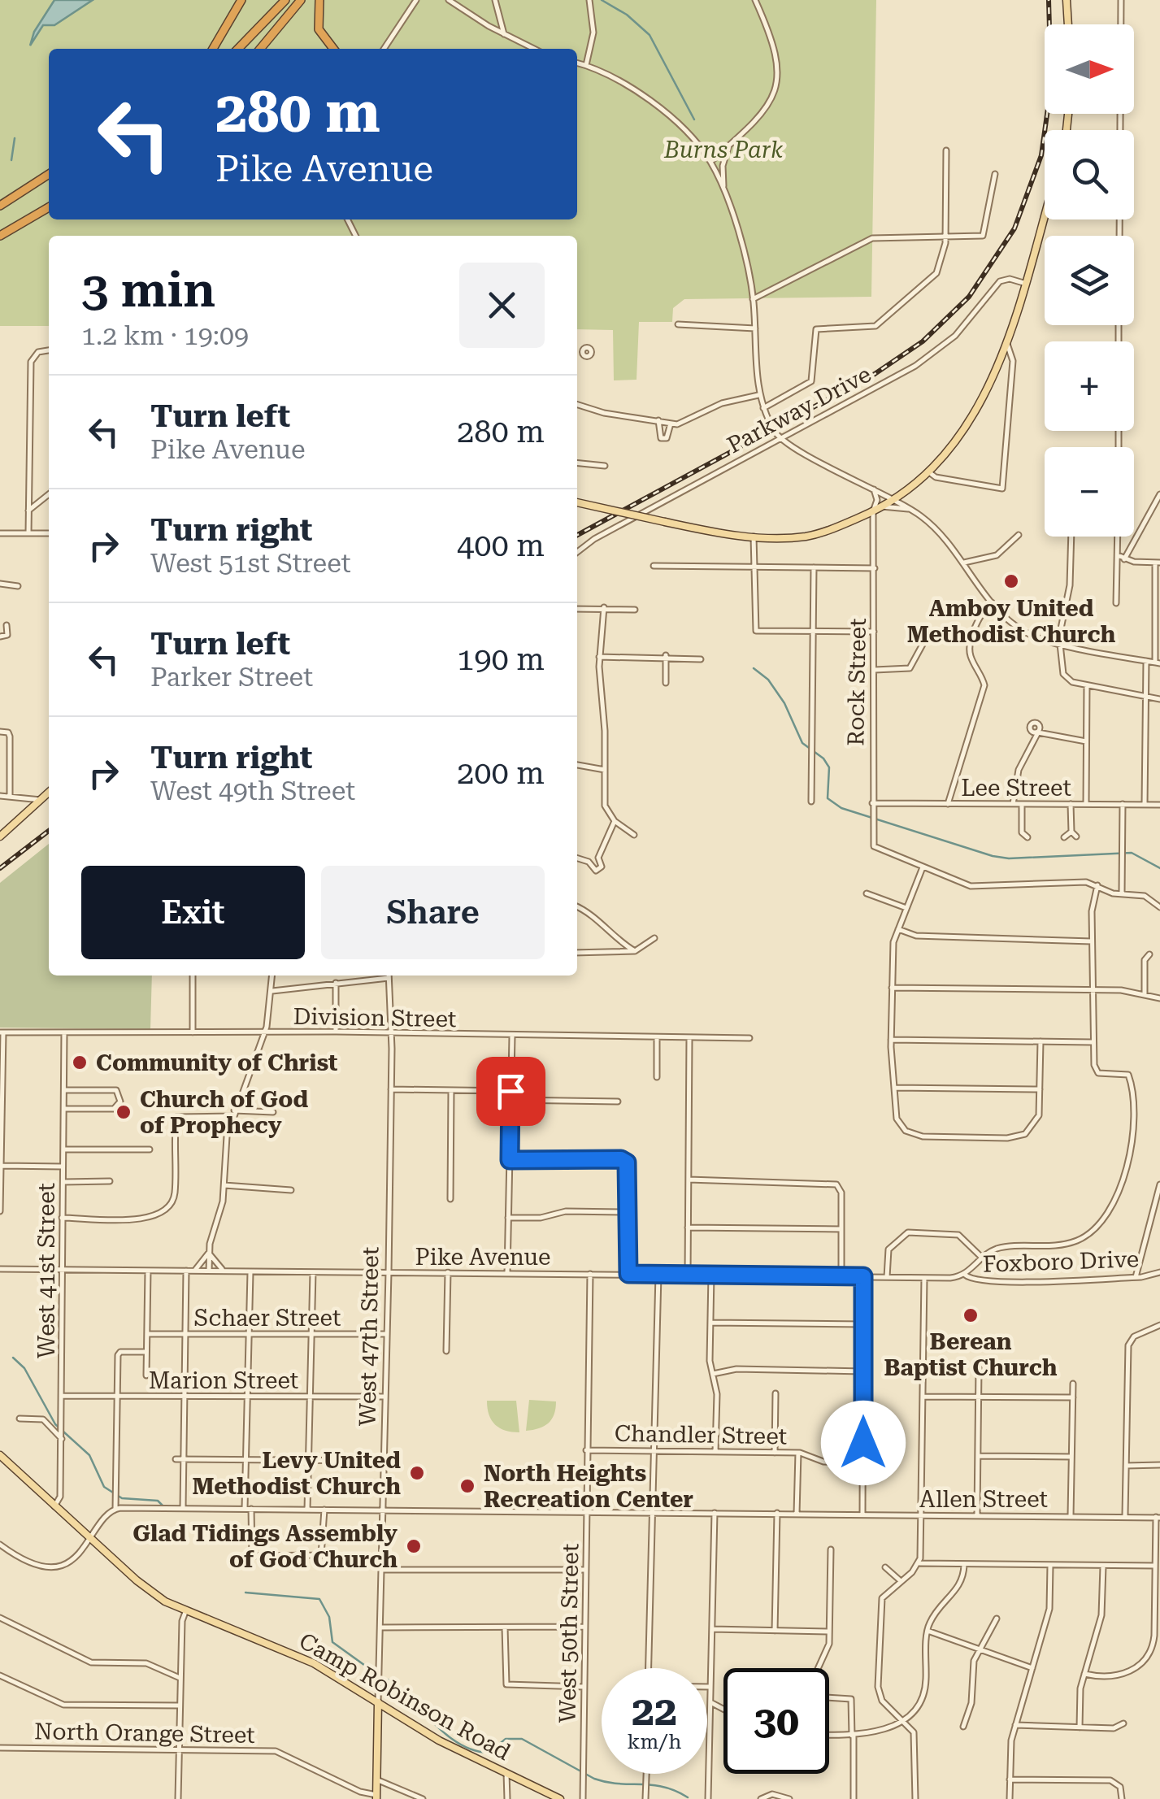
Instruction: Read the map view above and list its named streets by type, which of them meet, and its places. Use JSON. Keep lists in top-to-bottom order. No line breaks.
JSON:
{"streets":{"main road":["West 47th Street","Camp Robinson Road"],"street":["Parkway Drive","Rock Street","Lee Street","Division Street","Pike Avenue","Foxboro Drive","West 41st Street","Schaer Street","Marion Street","Chandler Street","Allen Street","West 50th Street","North Orange Street"]},"crossings":[["Rock Street","Lee Street"],["Division Street","West 41st Street"],["Division Street","West 47th Street"],["Pike Avenue","Foxboro Drive"],["Pike Avenue","West 41st Street"],["Pike Avenue","West 47th Street"],["Pike Avenue","West 50th Street"],["West 41st Street","Marion Street"],["West 41st Street","Camp Robinson Road"],["Schaer Street","West 47th Street"],["West 47th Street","Marion Street"],["West 47th Street","Allen Street"],["West 47th Street","Camp Robinson Road"],["West 47th Street","North Orange Street"],["Chandler Street","West 50th Street"],["Allen Street","West 50th Street"]],"parks":["Burns Park"],"places":["Amboy United Methodist Church","Community of Christ","Church of God of Prophecy","Berean Baptist Church","Levy United Methodist Church","North Heights Recreation Center","Glad Tidings Assembly of God Church"],"north":"right","page":{"map_buttons":["+","−"],"turn":["280 m","Pike Avenue"],"heading":["3 min","1.2 km · 19:09"],"list":[{"name":"Turn left","note":"Pike Avenue","value":"280 m"},{"name":"Turn right","note":"West 51st Street","value":"400 m"},{"name":"Turn left","note":"Parker Street","value":"190 m"},{"name":"Turn right","note":"West 49th Street","value":"200 m"}],"buttons":["Exit","Share"],"speed":"22 km/h","limit":"30"}}
